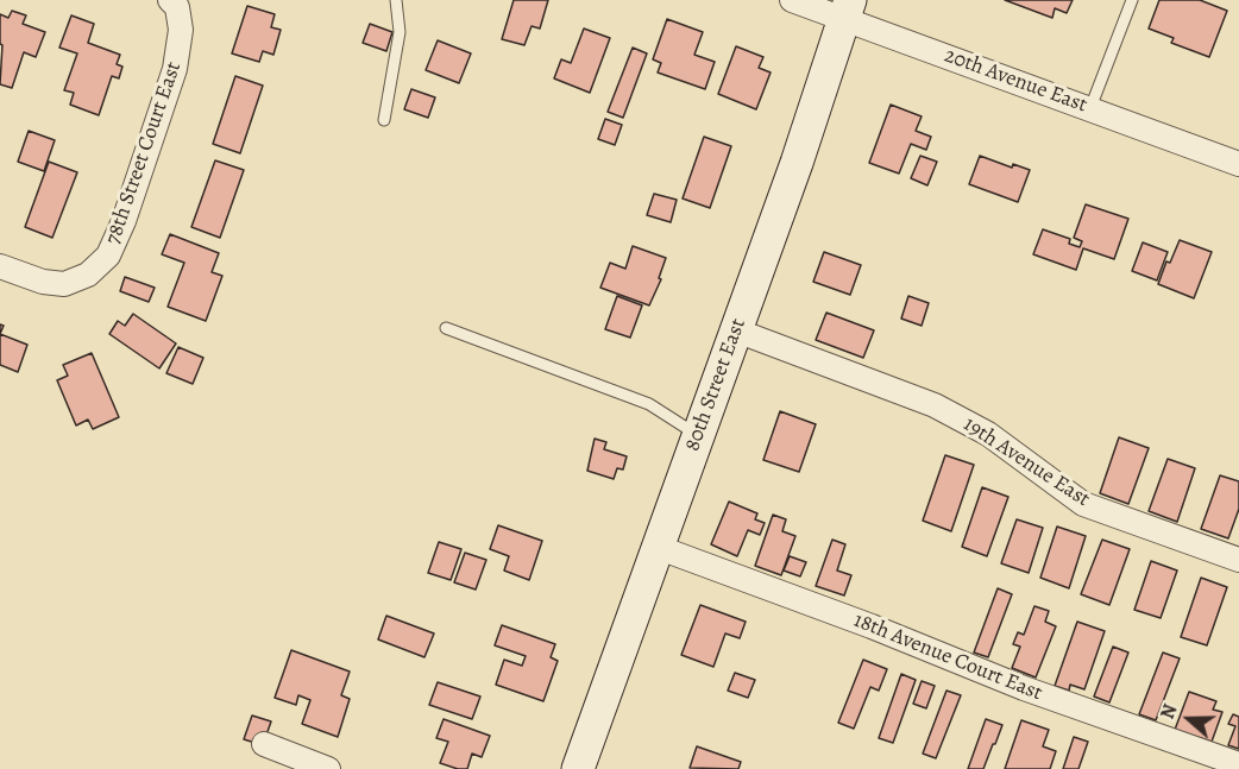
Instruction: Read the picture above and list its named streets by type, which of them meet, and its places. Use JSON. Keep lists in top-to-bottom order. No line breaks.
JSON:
{"streets":{"street":["20th Avenue East","78th Street Court East","80th Street East","19th Avenue East","18th Avenue Court East"]},"crossings":[["20th Avenue East","80th Street East"],["80th Street East","19th Avenue East"],["80th Street East","18th Avenue Court East"]],"north":"left"}
